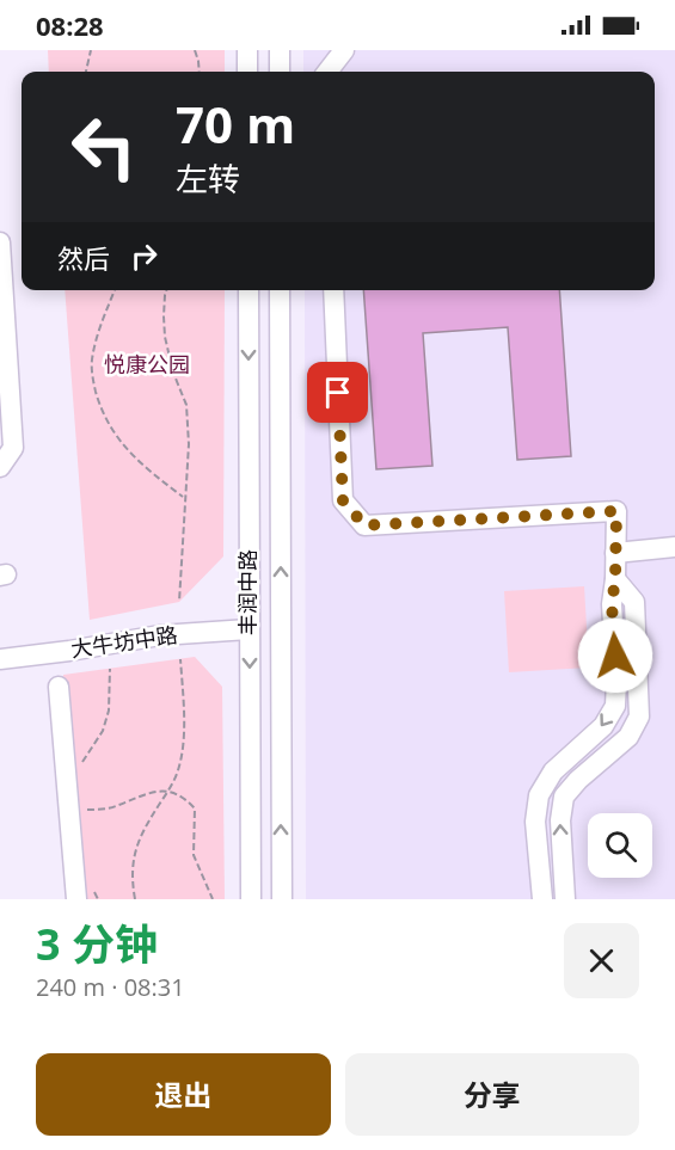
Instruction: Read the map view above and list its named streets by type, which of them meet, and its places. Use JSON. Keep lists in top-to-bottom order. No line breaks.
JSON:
{"streets":{"street":["丰润中路","大牛坊中路"]},"crossings":[["丰润中路","大牛坊中路"]],"parks":["悦康公园"],"page":{"status":"08:28","turn":["70 m","左转"],"then":"然后","heading":["3 分钟","240 m · 08:31"],"buttons":["退出","分享"]}}
